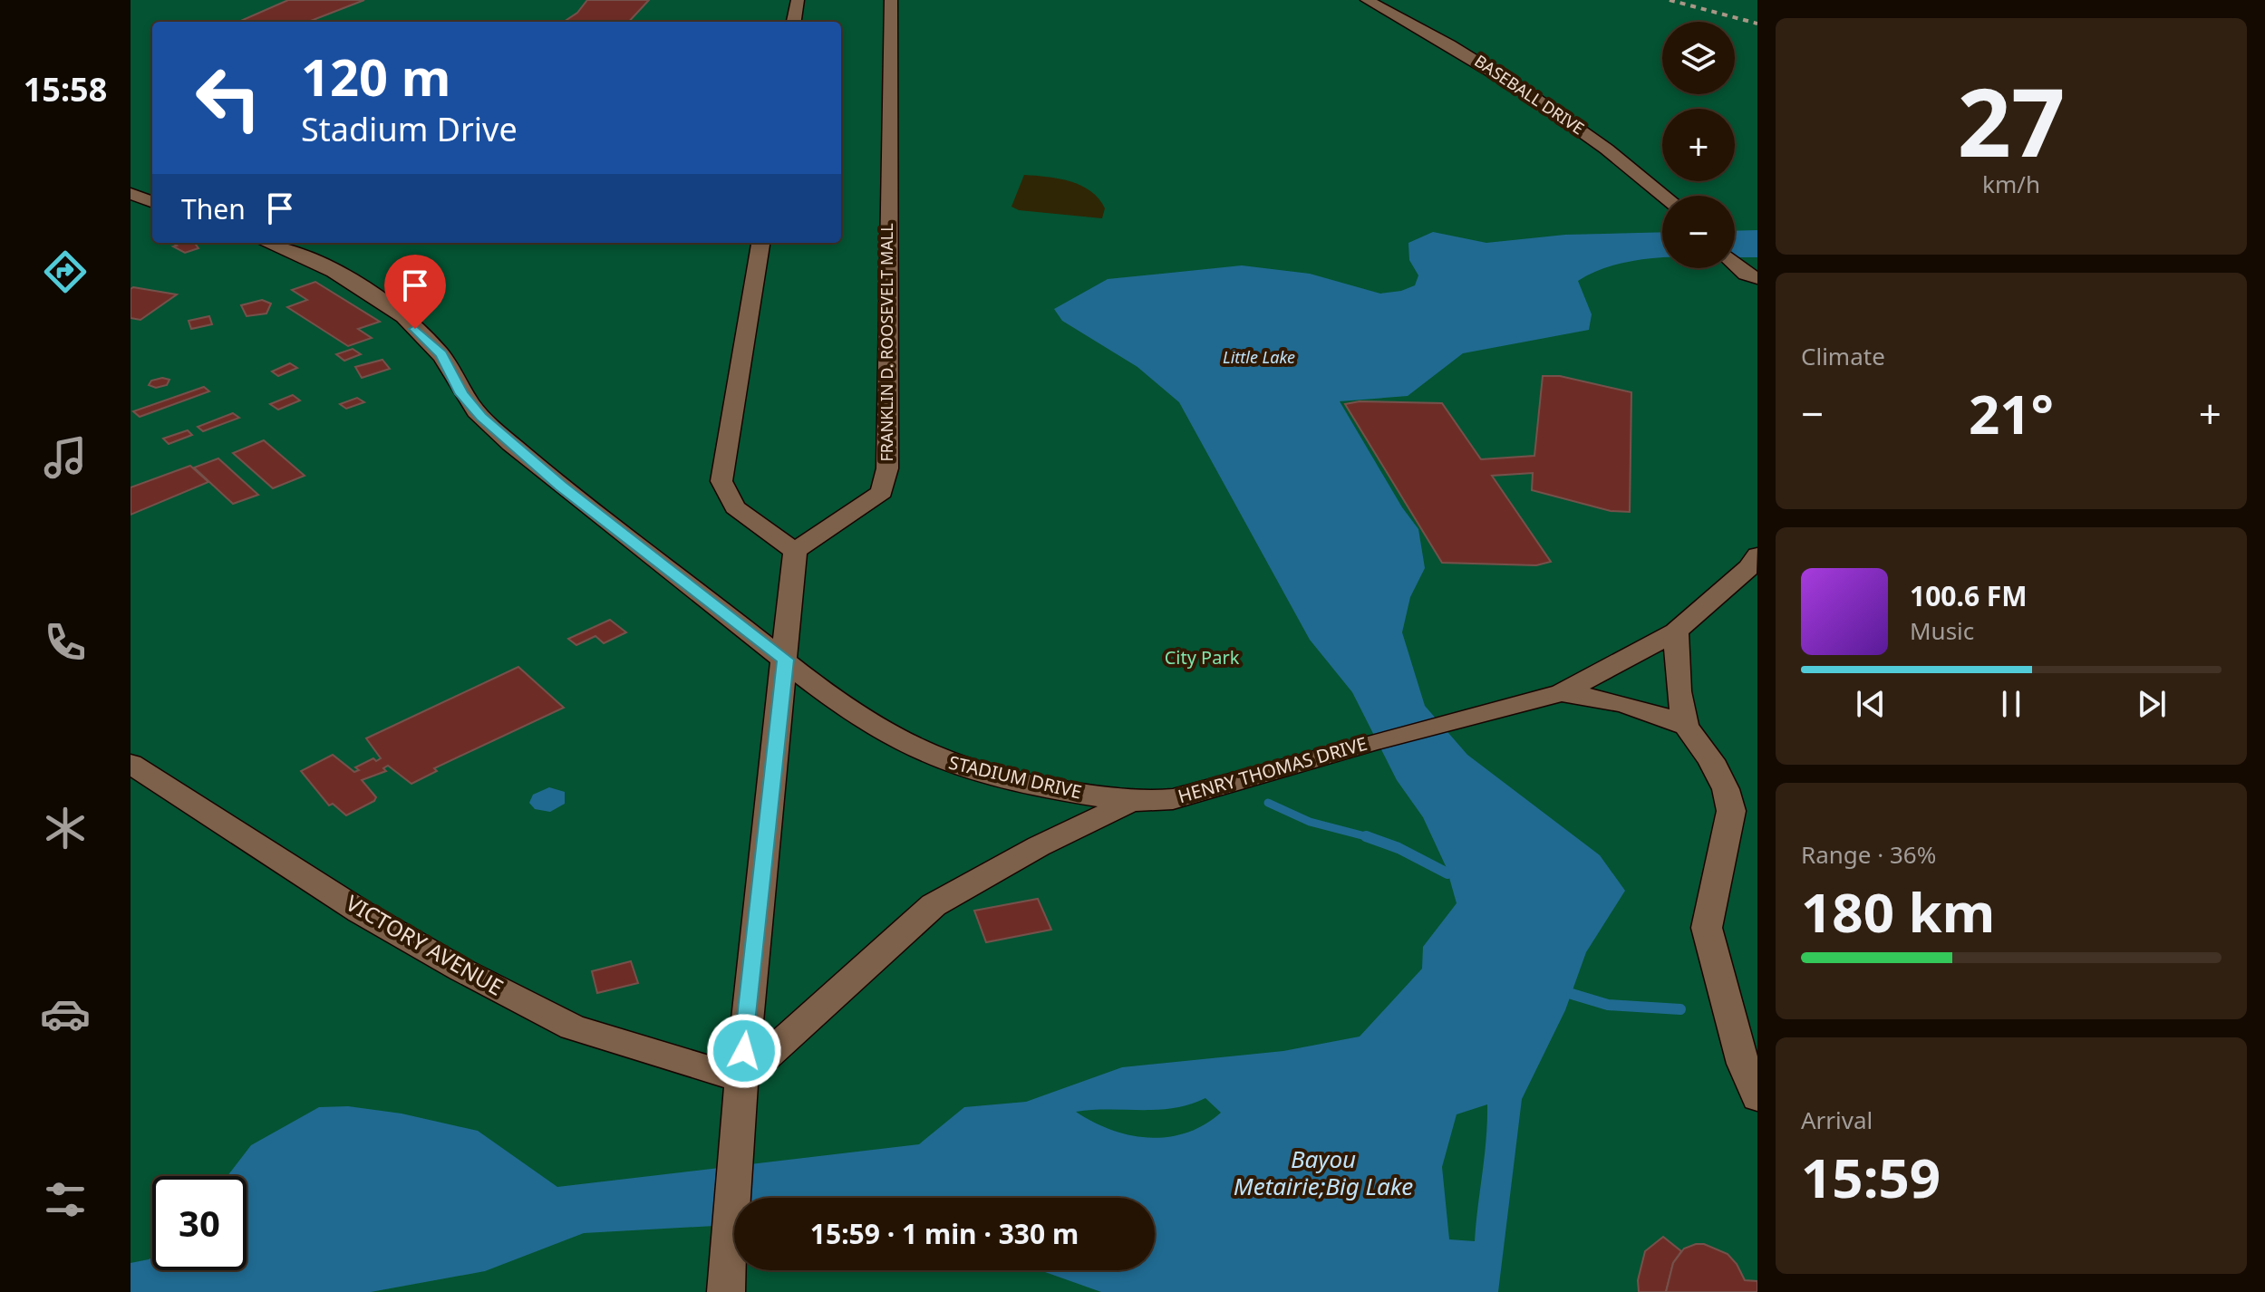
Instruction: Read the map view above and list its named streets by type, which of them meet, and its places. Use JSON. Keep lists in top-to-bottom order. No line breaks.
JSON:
{"streets":{"street":["BASEBALL DRIVE","FRANKLIN D. ROOSEVELT MALL","HENRY THOMAS DRIVE","STADIUM DRIVE","VICTORY AVENUE"]},"crossings":[["HENRY THOMAS DRIVE","STADIUM DRIVE"],["HENRY THOMAS DRIVE","VICTORY AVENUE"]],"water":["Little Lake","Bayou Metairie;Big Lake"],"parks":["City Park"],"page":{"tabs":"15:58","tile":[["27","km/h"],"Climate",["Range · 36%","180 km"],["Arrival","15:59"]],"map_buttons":["+","−"],"turn":["120 m","Stadium Drive"],"then":"Then","heat":["−","21°","+"],"song":["100.6 FM","Music"],"limit":"30","trip":"15:59 · 1 min · 330 m"}}
